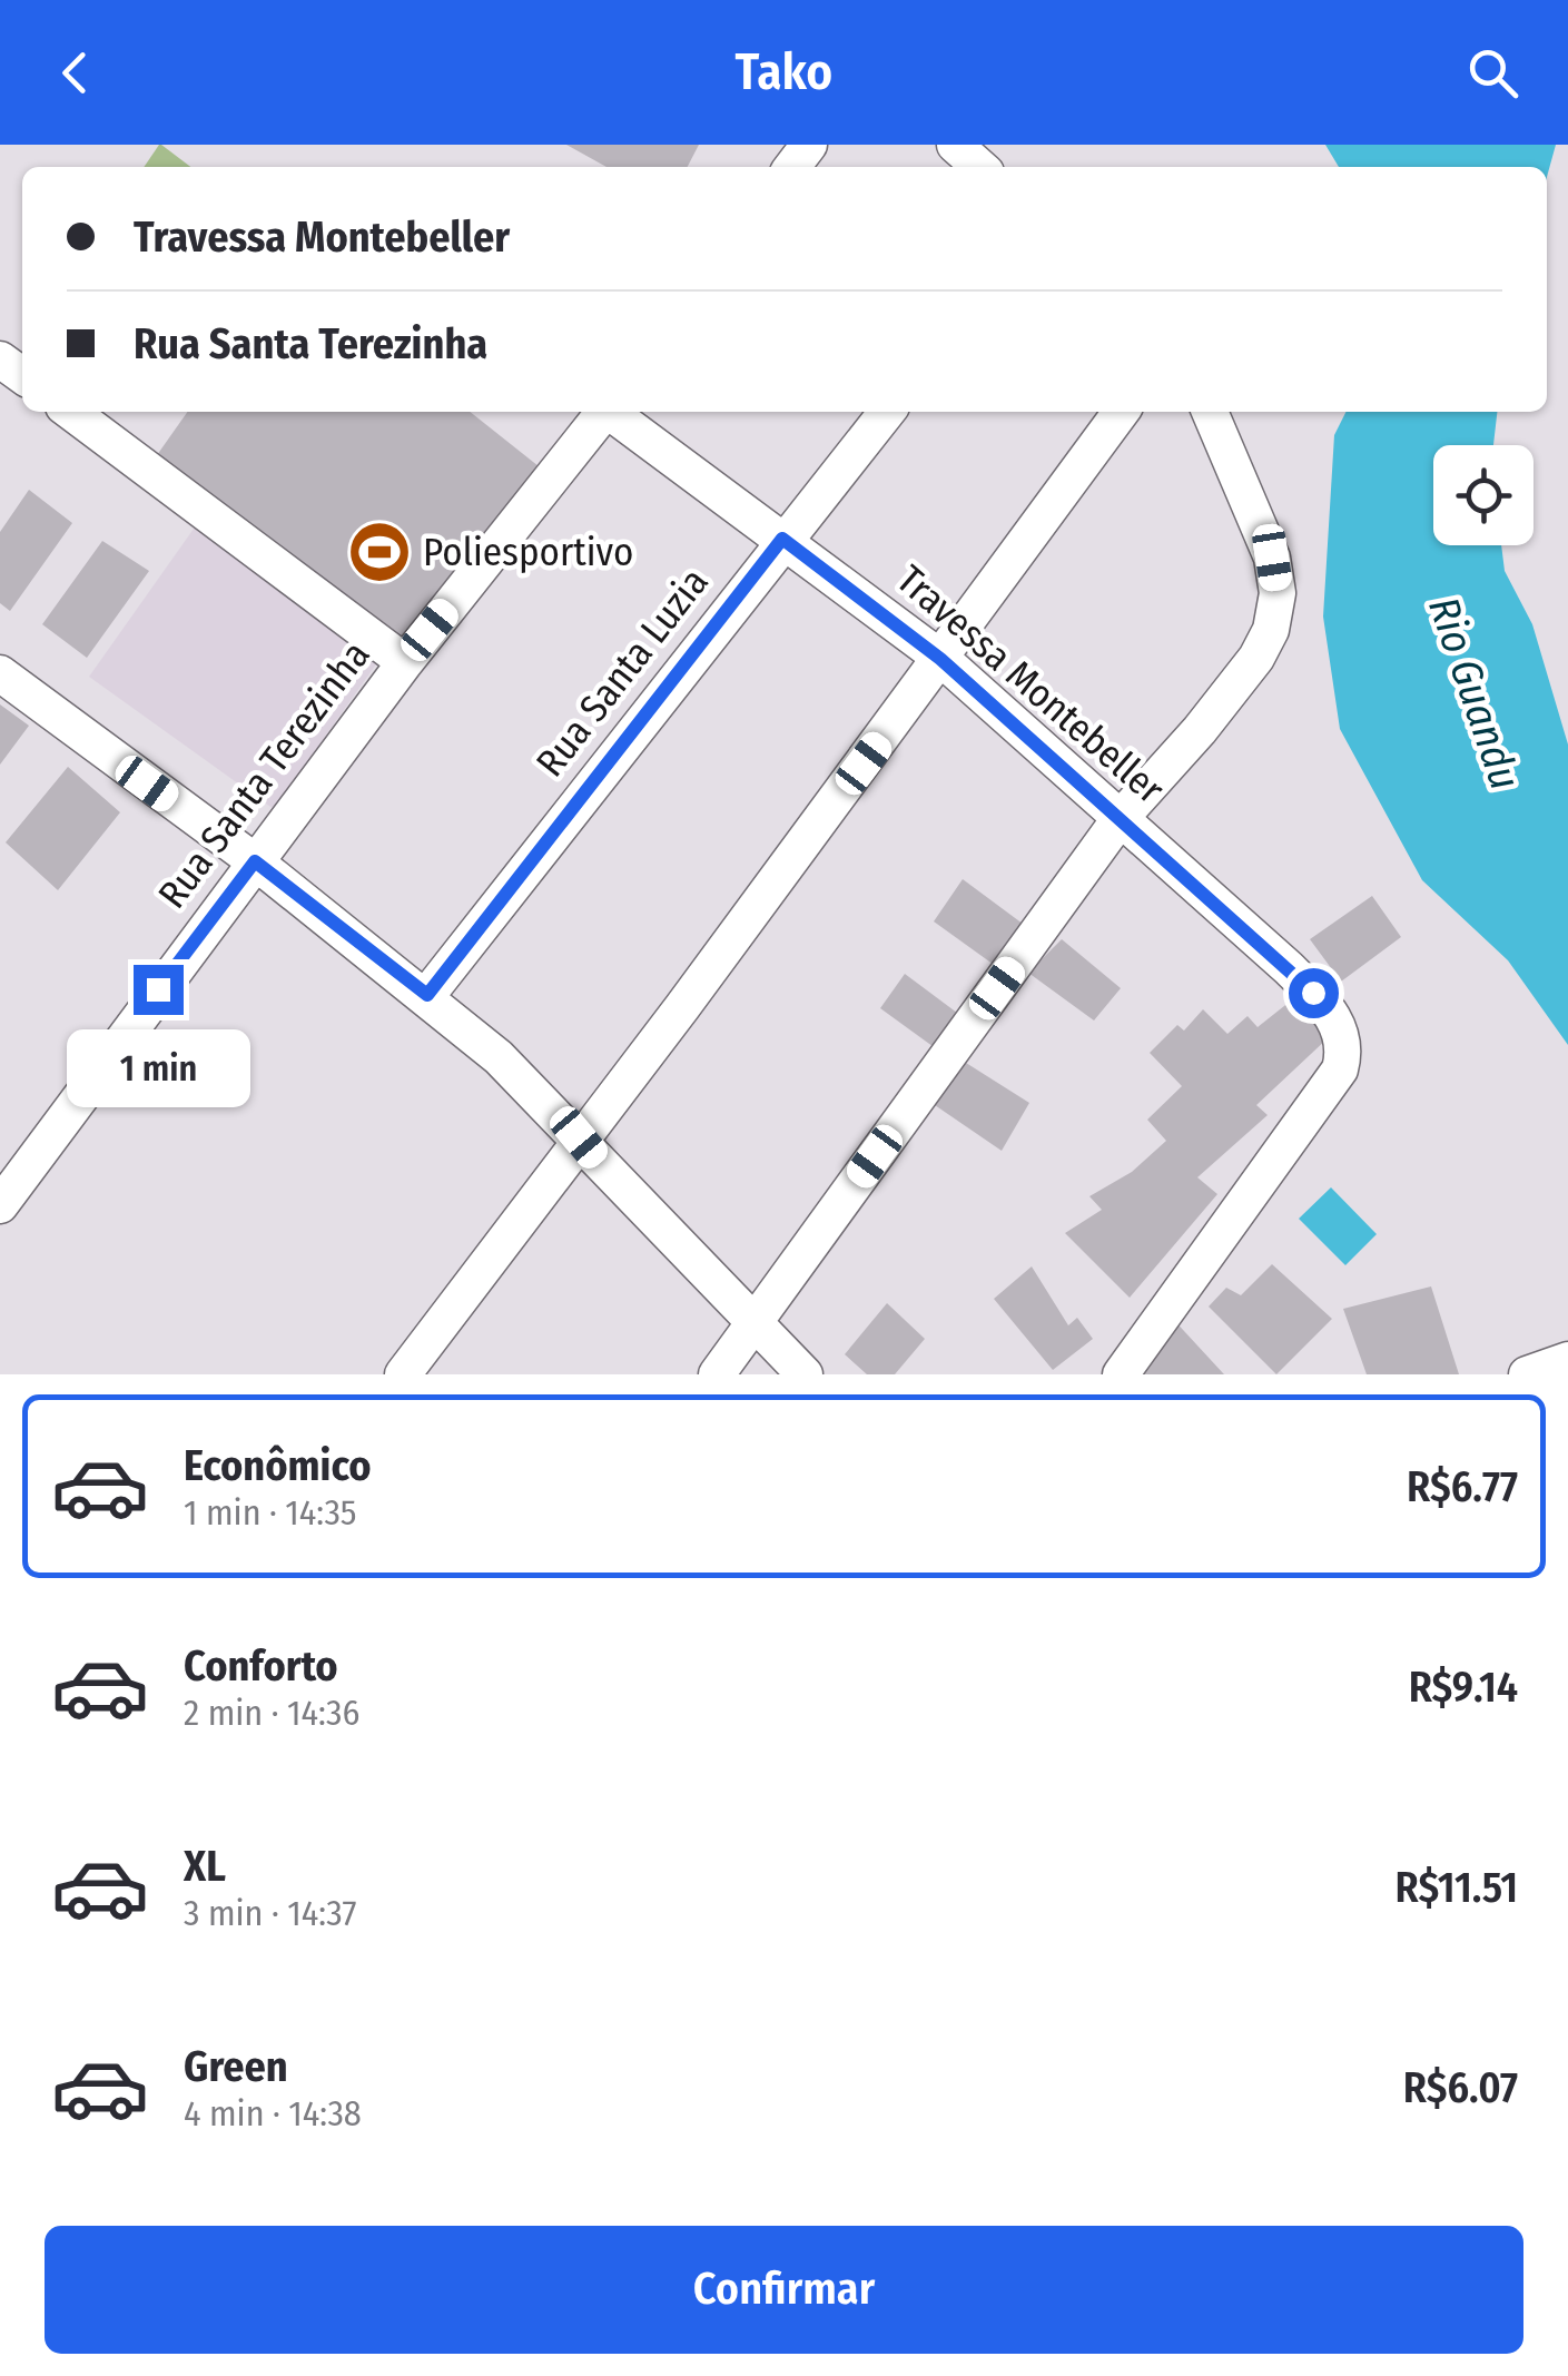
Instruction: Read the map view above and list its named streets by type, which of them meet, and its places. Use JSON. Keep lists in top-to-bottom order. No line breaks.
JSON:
{"streets":{"street":["Rua Santa Luzia","Travessa Montebeller","Rua Santa Terezinha"]},"crossings":[["Rua Santa Luzia","Travessa Montebeller"]],"water":["Rio Guandu"],"places":{"sports":["Poliesportivo"]},"page":{"header":"Tako","banner":["Travessa Montebeller","Rua Santa Terezinha"],"bubble":"1 min","list":[{"name":"Econômico","note":"1 min · 14:35","value":"R$6.77"},{"name":"Conforto","note":"2 min · 14:36","value":"R$9.14"},{"name":"XL","note":"3 min · 14:37","value":"R$11.51"},{"name":"Green","note":"4 min · 14:38","value":"R$6.07"}],"buttons":"Confirmar"}}
